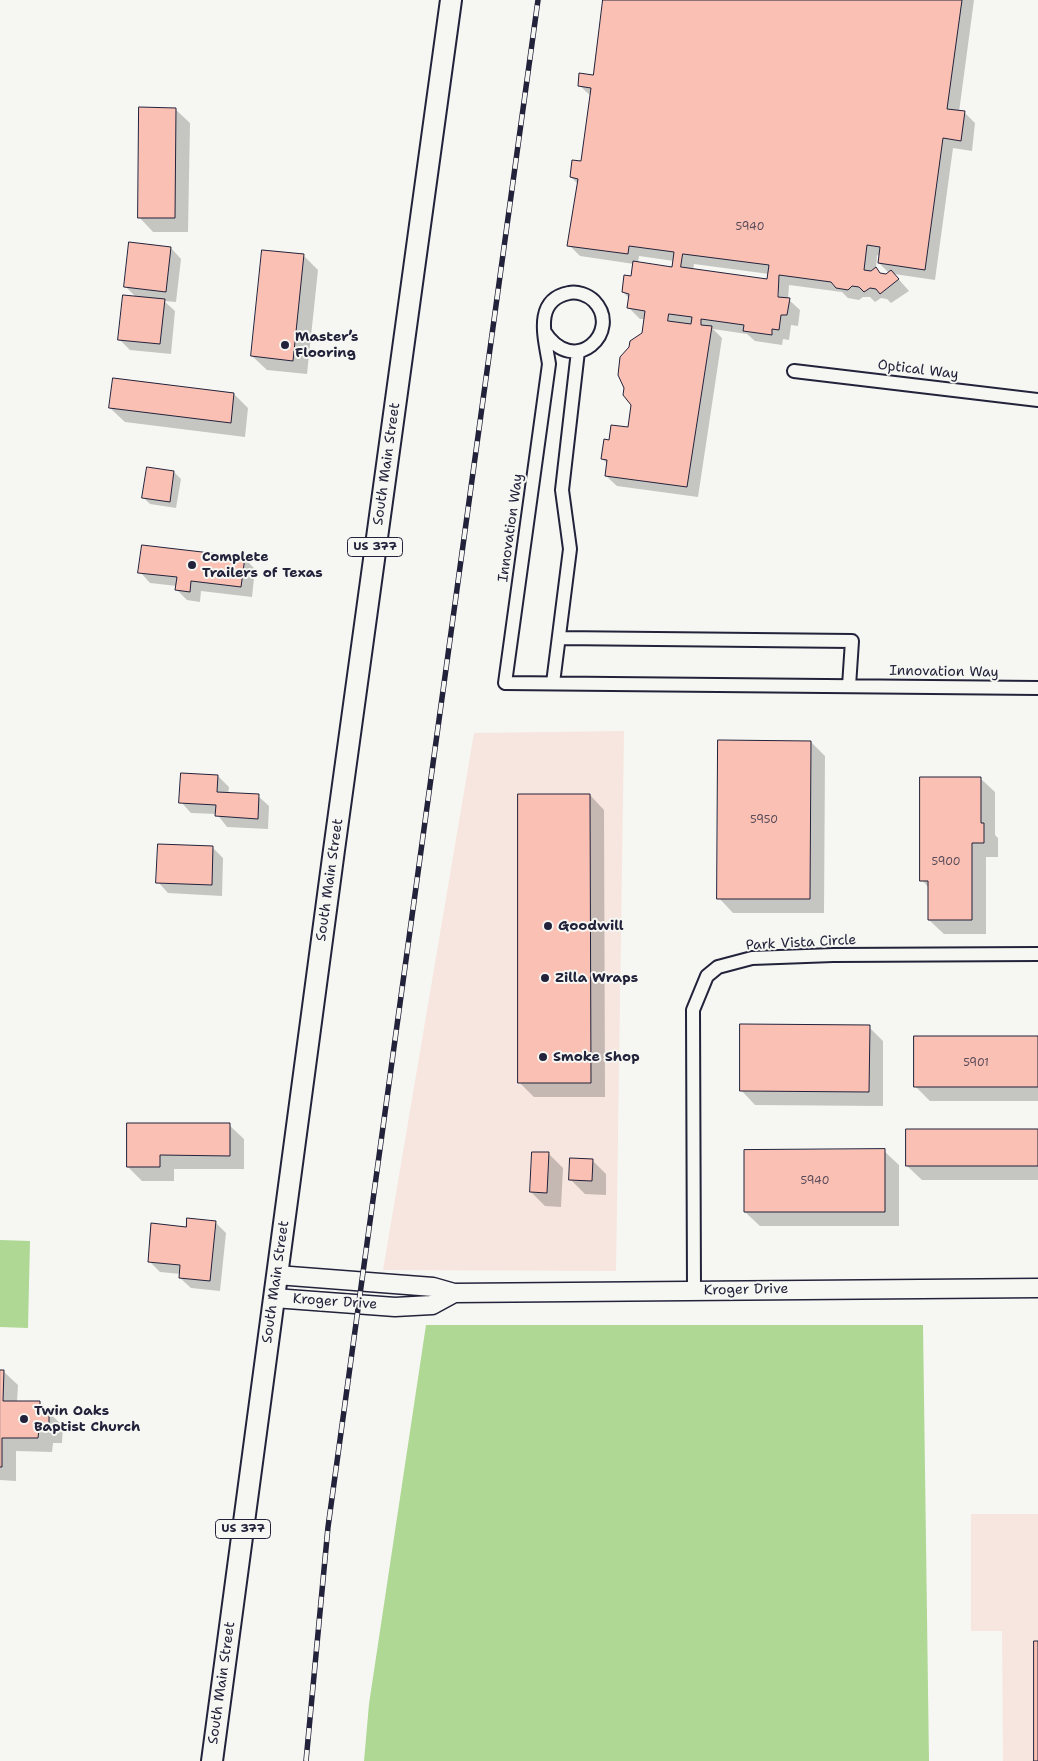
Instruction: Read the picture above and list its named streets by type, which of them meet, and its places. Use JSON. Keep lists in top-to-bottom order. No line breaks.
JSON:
{"streets":{"main road":["South Main Street","US 377","Kroger Drive"],"street":["Optical Way","Innovation Way","Park Vista Circle"]},"crossings":[["South Main Street","Kroger Drive"],["Park Vista Circle","Kroger Drive"]],"places":["Master’s Flooring","Complete Trailers of Texas","Goodwill","Zilla Wraps","Smoke Shop","Twin Oaks Baptist Church"],"house_numbers":["5940","5950","5900","5901","5940"]}
